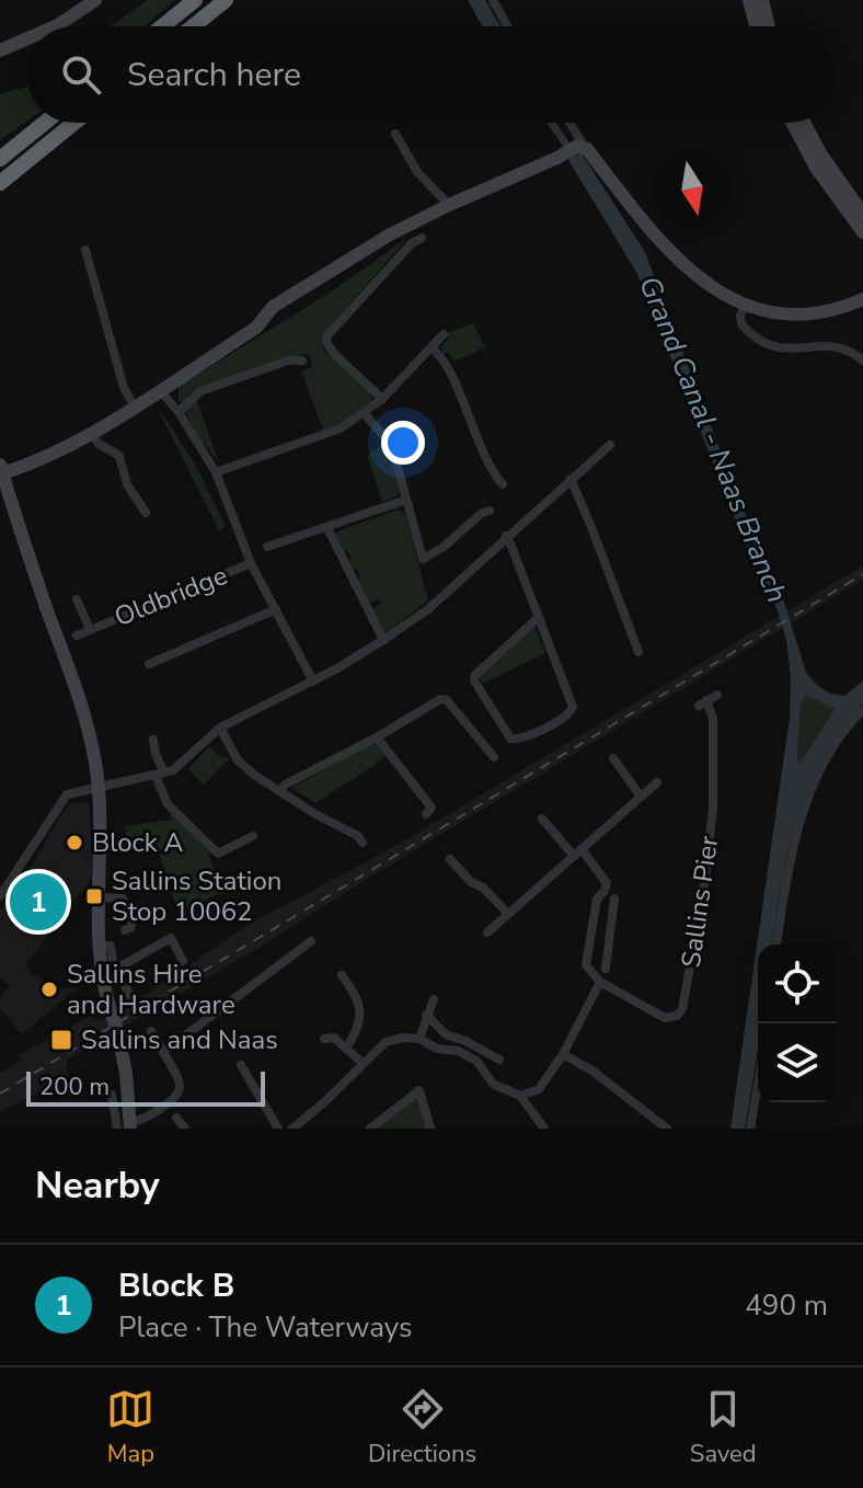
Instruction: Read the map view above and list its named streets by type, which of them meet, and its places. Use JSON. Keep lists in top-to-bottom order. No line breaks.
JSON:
{"streets":{"street":["Oldbridge","Sallins Pier"]},"water":["Grand Canal - Naas Branch"],"places":{"other":["Block A","Sallins Hire and Hardware"],"transit":["Sallins Station Stop 10062","Sallins and Naas"]},"scale_bar":"200 m","north":"bottom","page":{"search":"Search here","pins":"1","scale":"200 m","heading":"Nearby","list":[{"mark":"1","name":"Block B","note":"Place · The Waterways","value":"490 m"}],"nav":["Map","Directions","Saved"]}}
